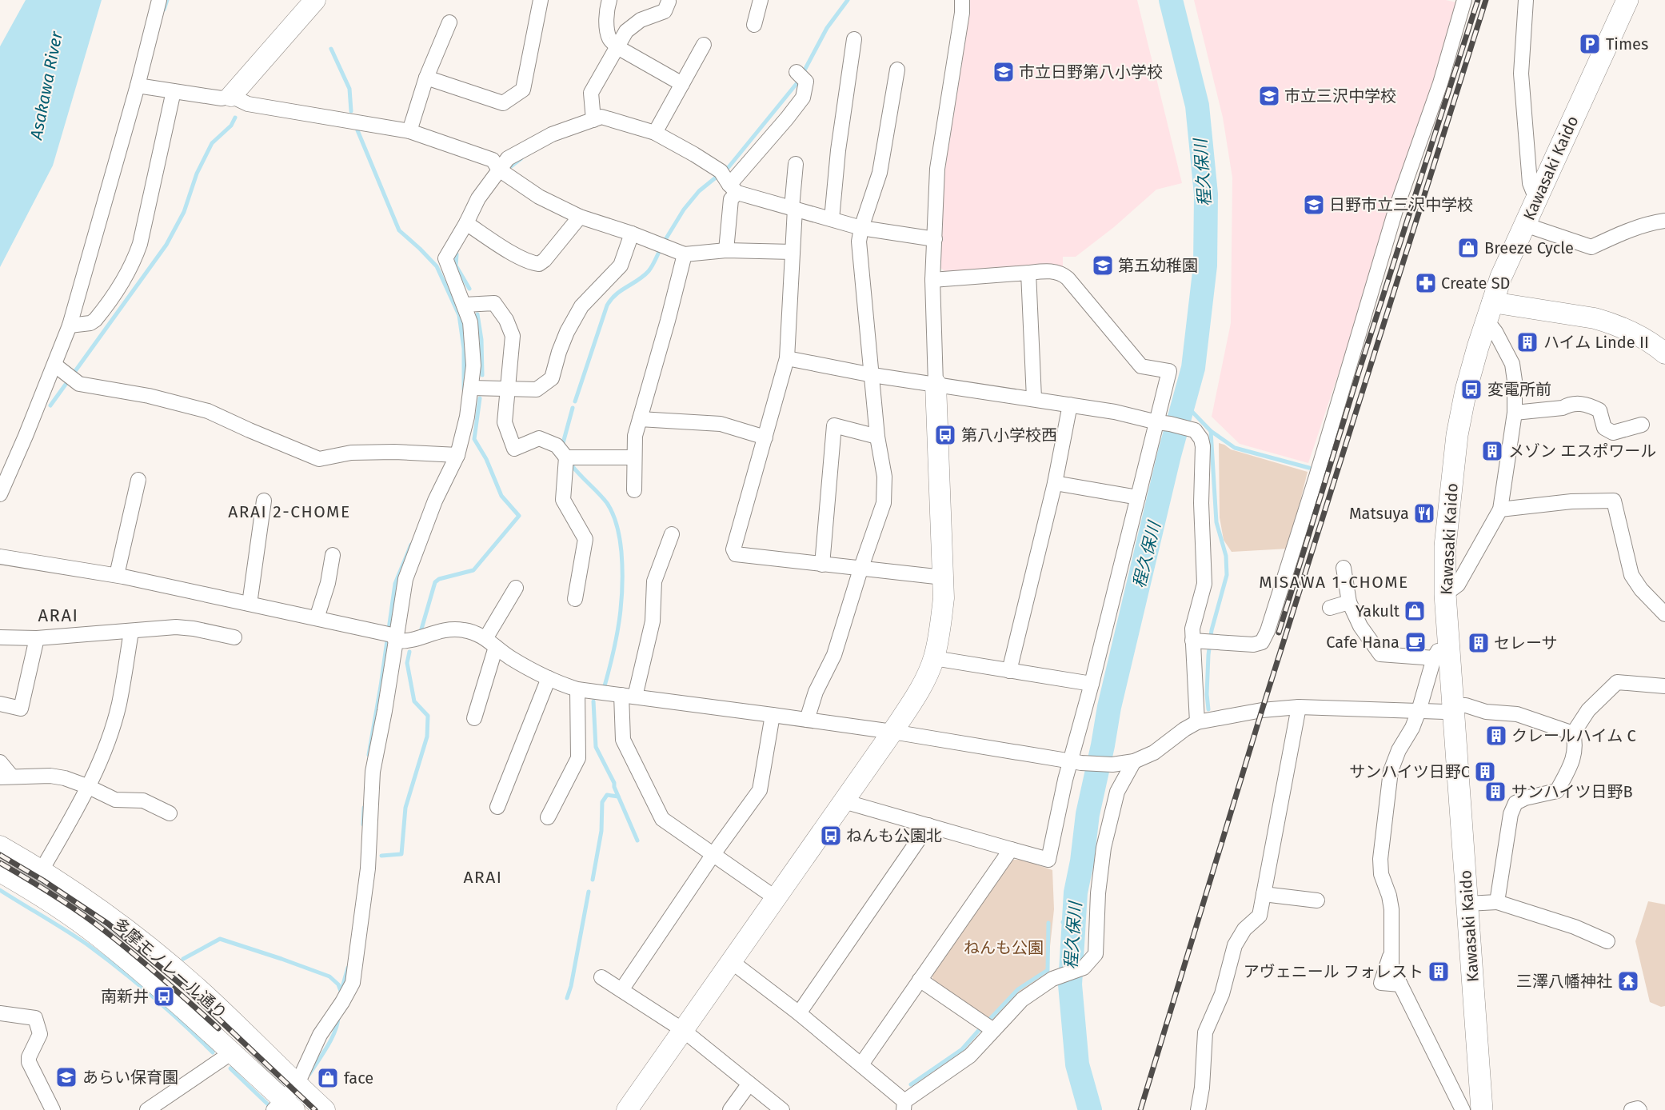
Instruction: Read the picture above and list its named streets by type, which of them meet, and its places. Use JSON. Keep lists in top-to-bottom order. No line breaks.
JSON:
{"streets":{"main road":["Kawasaki Kaido"],"street":["多摩モノレール通り"]},"districts":["ARAI 2-CHOME","MISAWA 1-CHOME","ARAI","ARAI"],"water":["Asakawa River","程久保川"],"parks":["ねんも公園"],"places":{"parking":["Times"],"school or university":["市立日野第八小学校","市立三沢中学校","日野市立三沢中学校","第五幼稚園","あらい保育園"],"shop":["Breeze Cycle","Yakult","face"],"pharmacy":["Create SD"],"building":["ハイム Linde II","メゾン エスポワール","セレーサ","クレールハイム C","サンハイツ日野C","サンハイツ日野B","アヴェニール フォレスト"],"bus stop":["変電所前","第八小学校西","ねんも公園北","南新井"],"restaurant":["Matsuya"],"cafe":["Cafe Hana"],"temple":["三澤八幡神社"]}}
